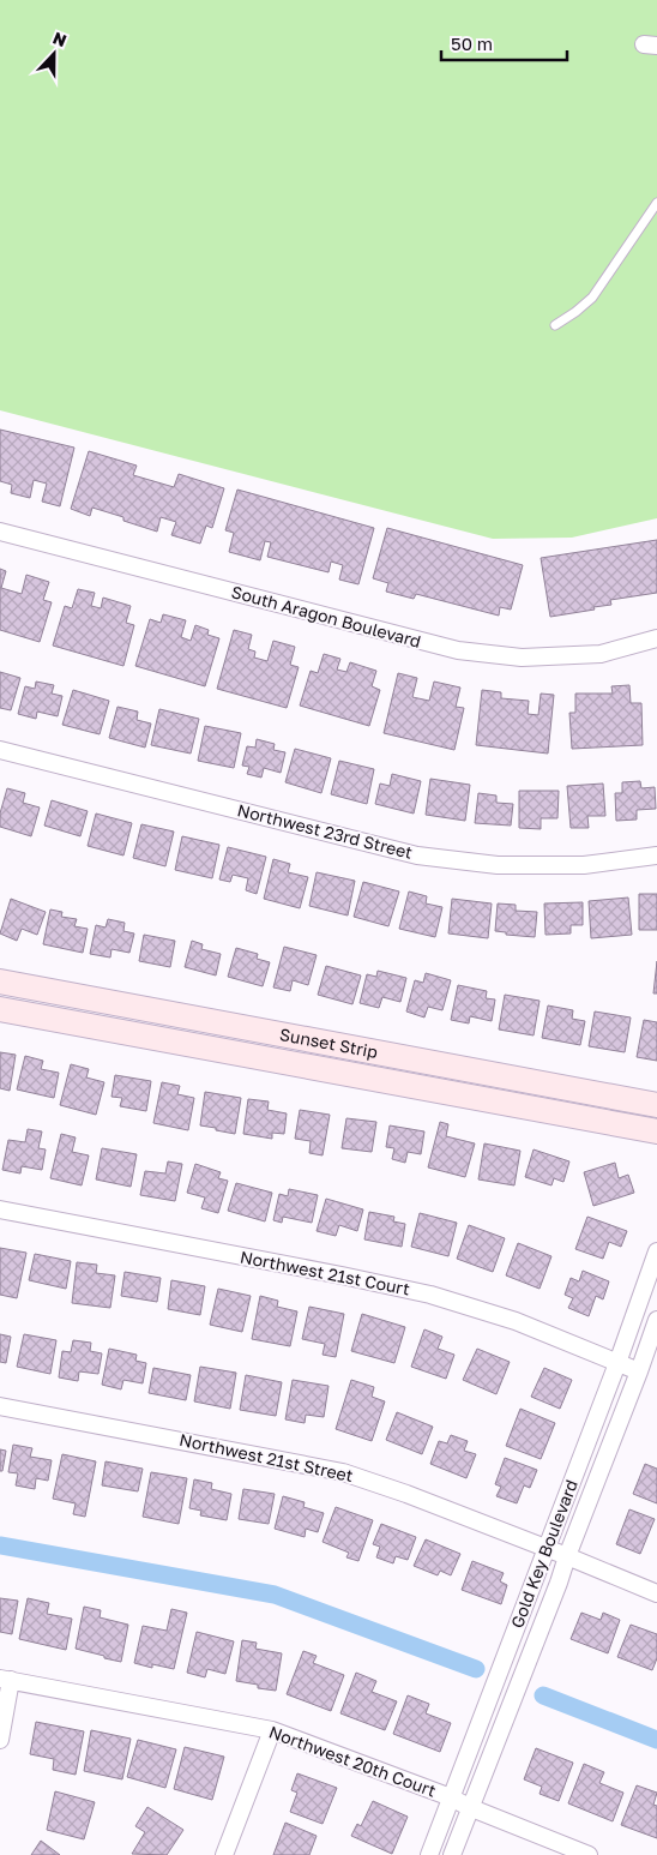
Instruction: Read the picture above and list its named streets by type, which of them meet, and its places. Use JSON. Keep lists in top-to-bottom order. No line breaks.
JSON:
{"streets":{"street":["South Aragon Boulevard","Northwest 23rd Street","Sunset Strip","Northwest 21st Court","Northwest 21st Street","Gold Key Boulevard","Northwest 20th Court"]},"crossings":[["Northwest 21st Court","Gold Key Boulevard"],["Northwest 21st Street","Gold Key Boulevard"],["Gold Key Boulevard","Northwest 20th Court"]],"scale_bar":"50 m","north":"top"}
